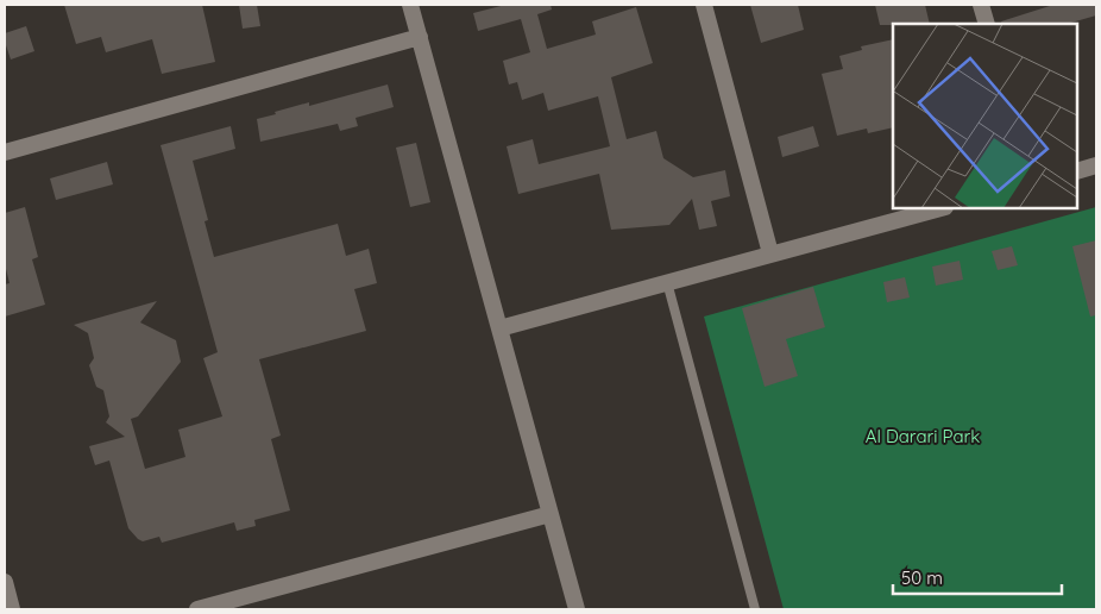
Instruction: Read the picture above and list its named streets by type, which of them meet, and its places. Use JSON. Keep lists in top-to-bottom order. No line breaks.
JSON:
{"parks":["Al Darari Park"],"scale_bar":"50 m"}
